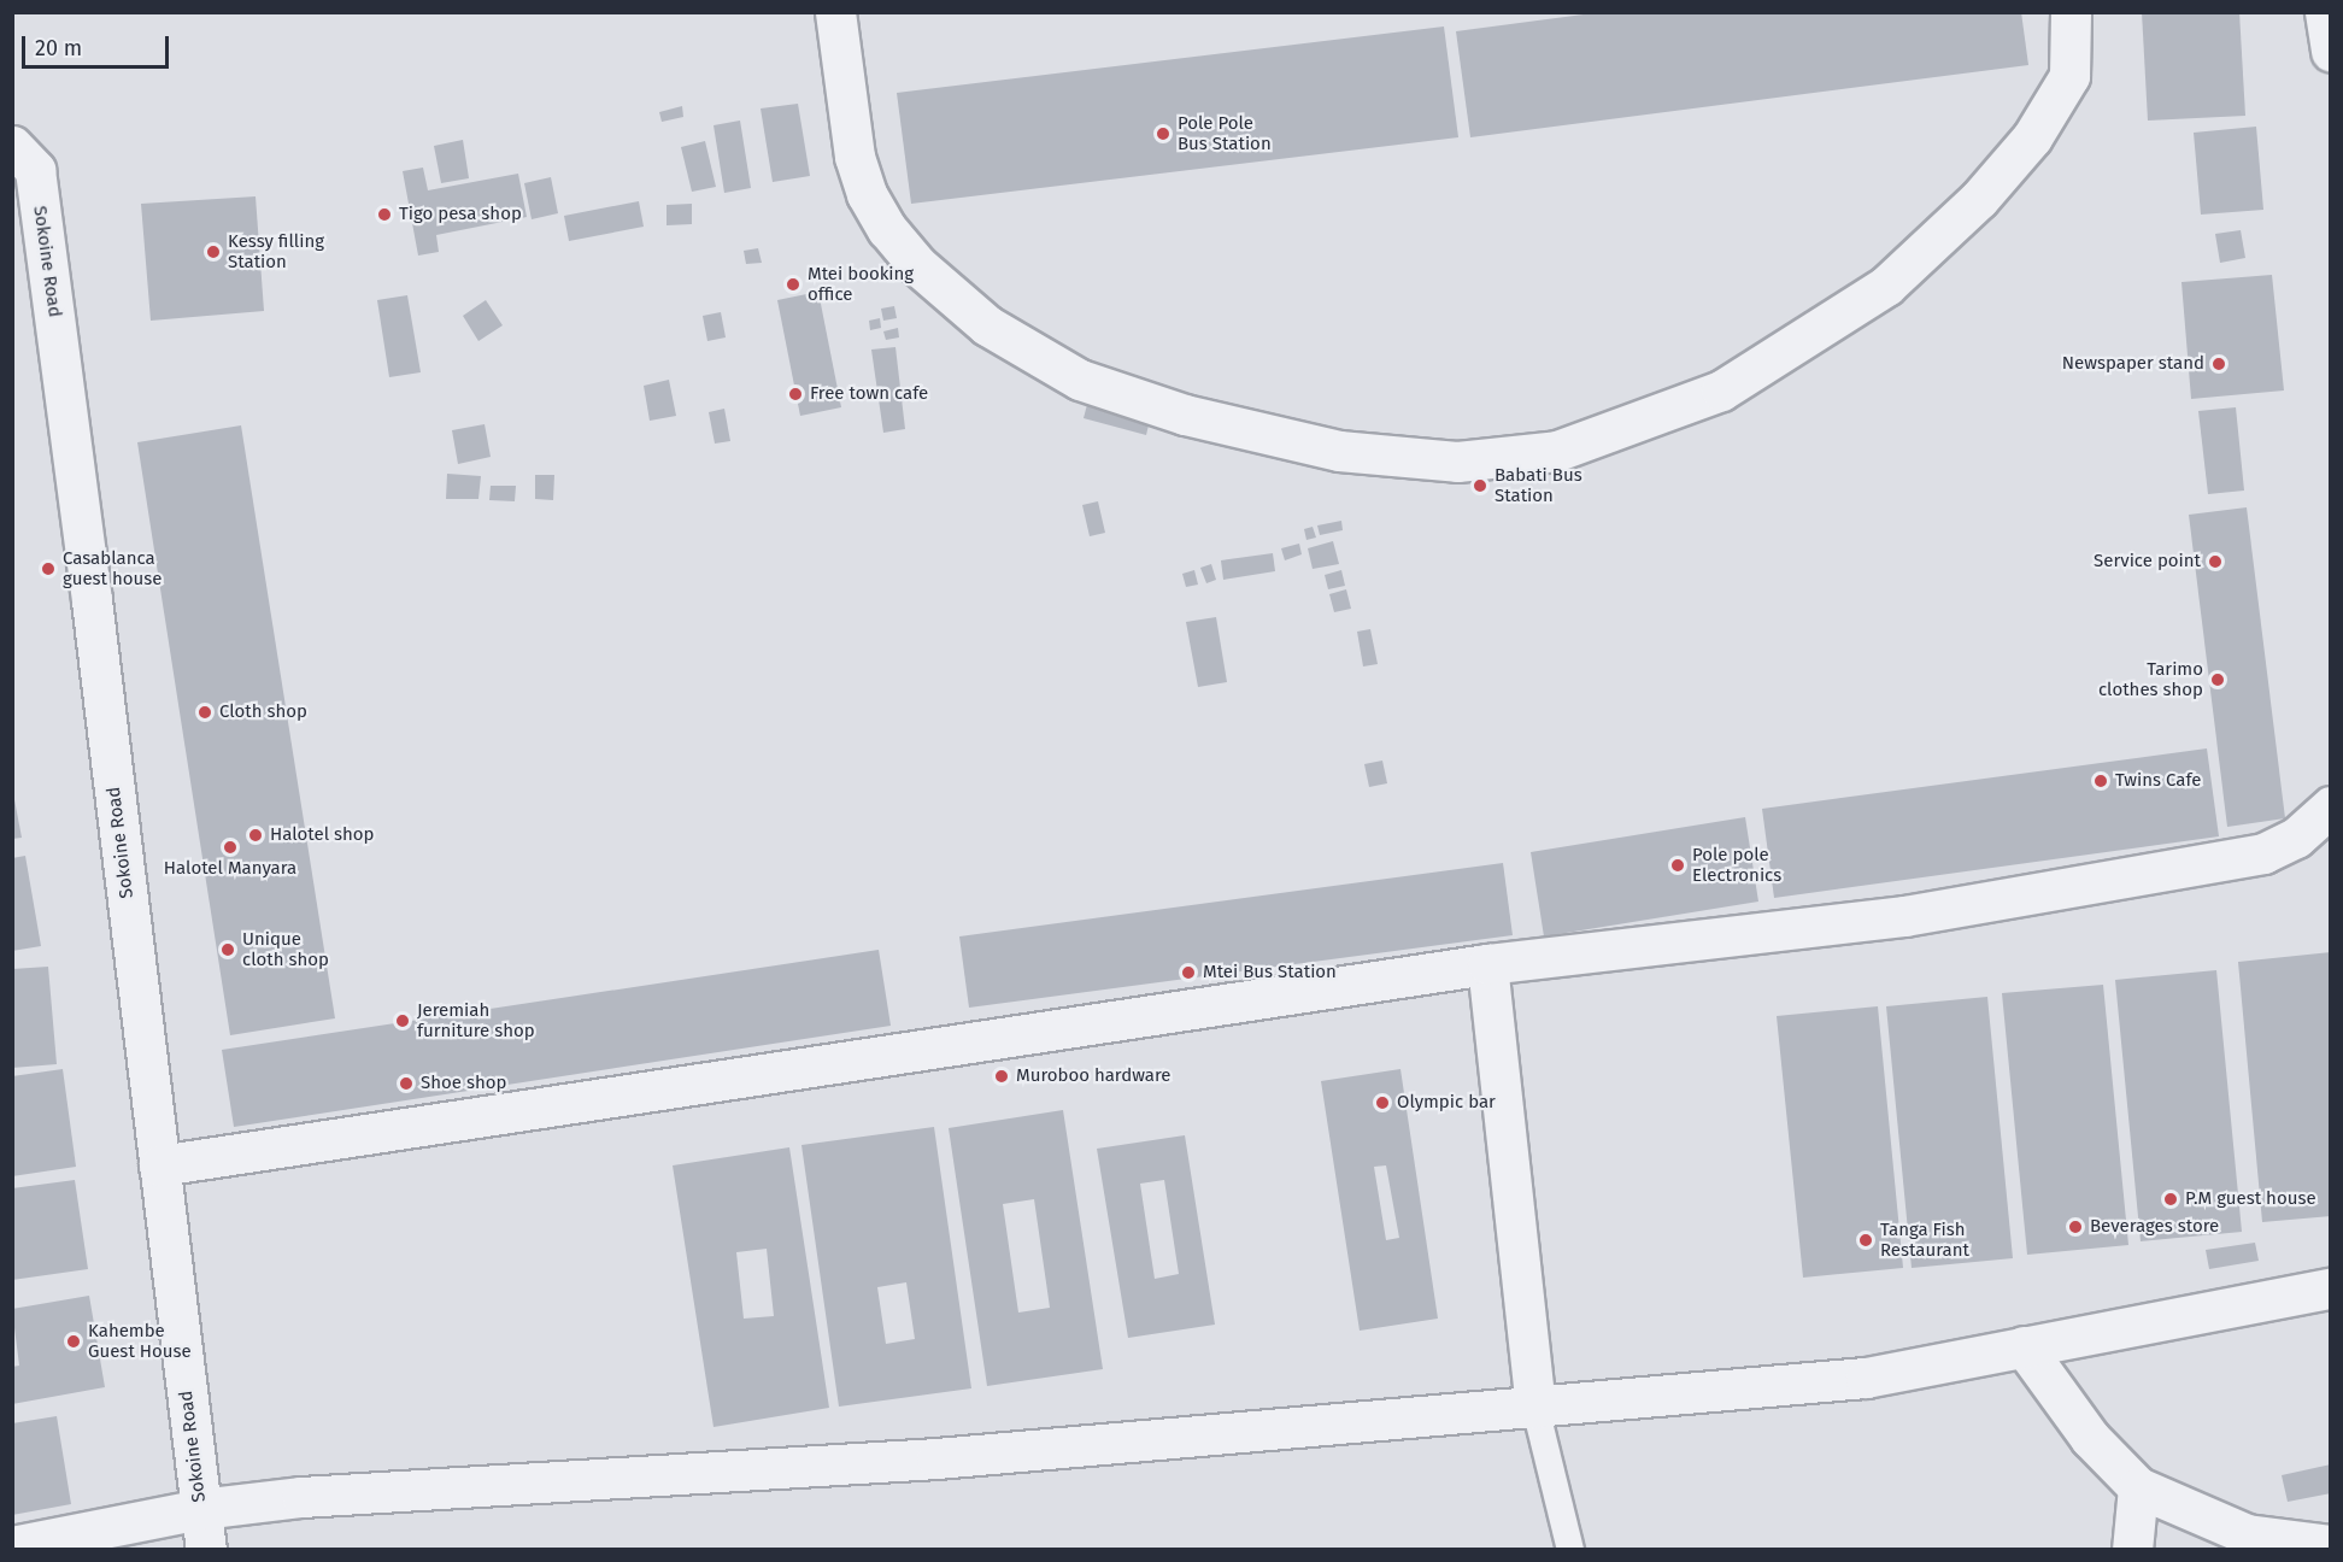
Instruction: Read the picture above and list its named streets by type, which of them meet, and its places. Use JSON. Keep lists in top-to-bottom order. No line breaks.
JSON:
{"streets":{"street":["Sokoine Road"]},"places":["Pole Pole Bus Station","Tigo pesa shop","Kessy filling Station","Mtei booking office","Newspaper stand","Free town cafe","Babati Bus Station","Service point","Casablanca guest house","Tarimo clothes shop","Cloth shop","Twins Cafe","Halotel shop","Halotel Manyara","Pole pole Electronics","Unique cloth shop","Mtei Bus Station","Jeremiah furniture shop","Muroboo hardware","Shoe shop","Olympic bar","P.M guest house","Beverages store","Tanga Fish Restaurant","Kahembe Guest House"],"scale_bar":"20 m"}
